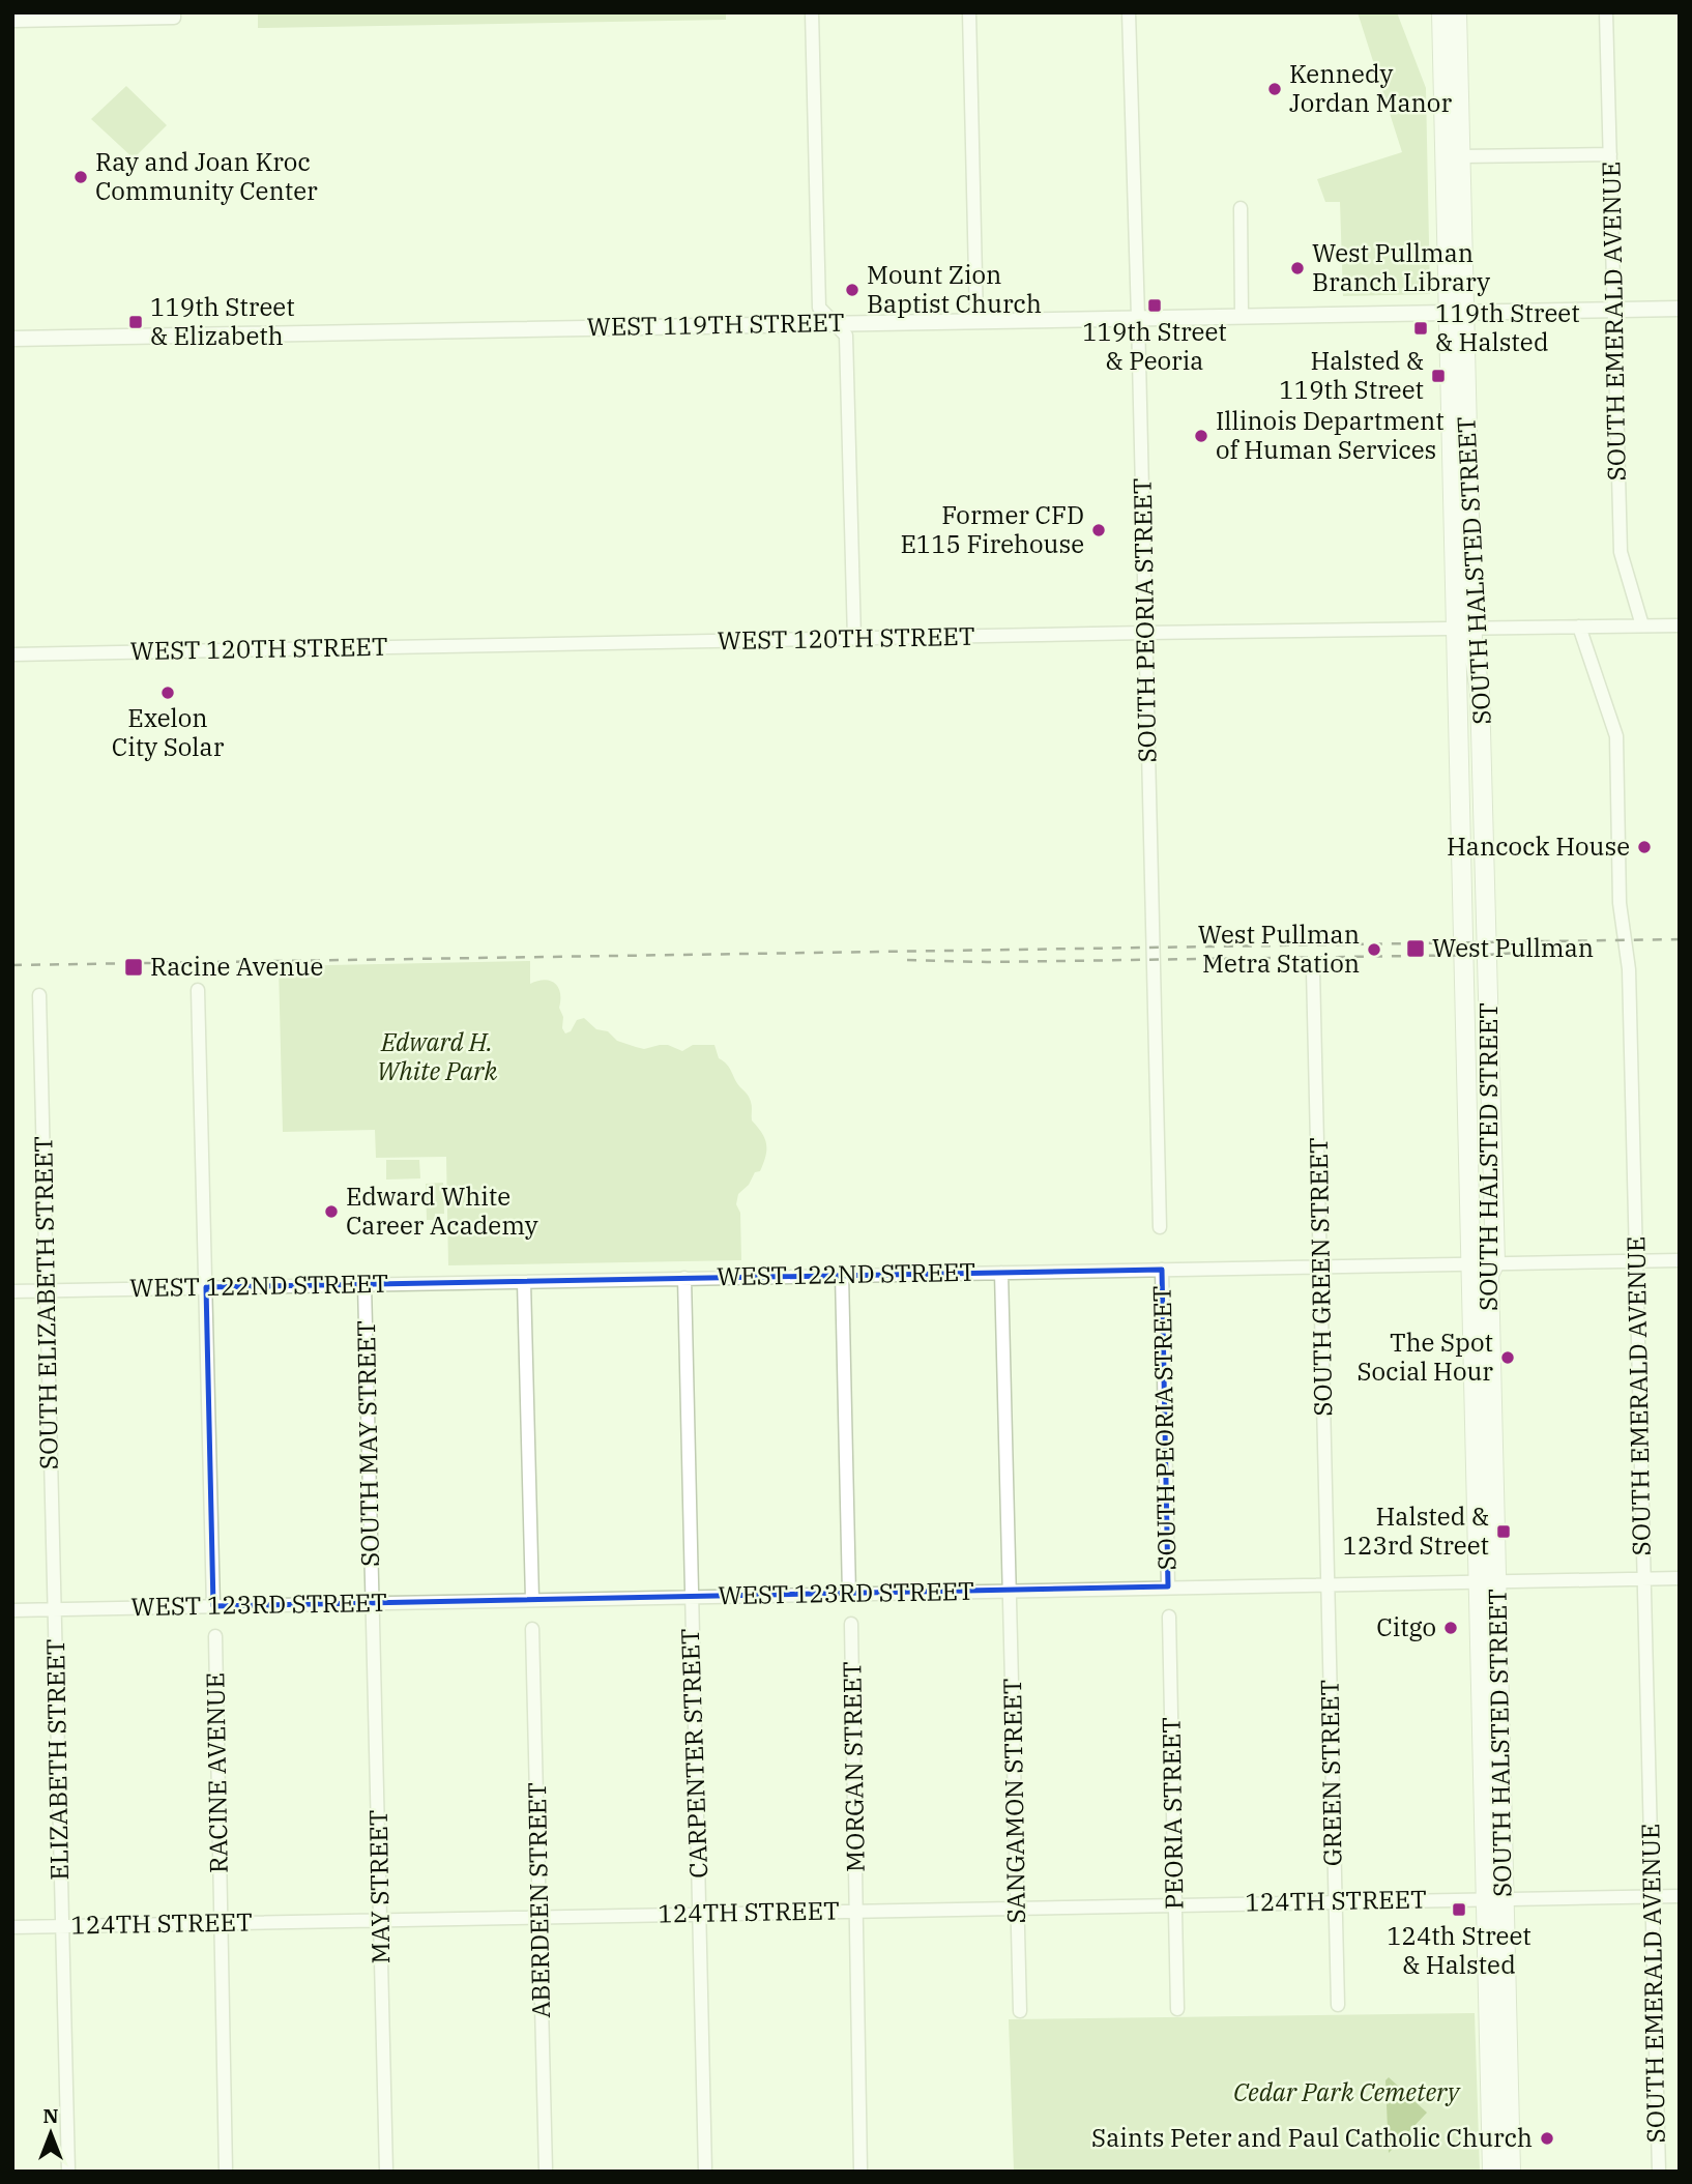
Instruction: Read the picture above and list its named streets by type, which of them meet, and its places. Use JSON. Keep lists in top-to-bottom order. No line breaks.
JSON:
{"streets":{"main road":["SOUTH HALSTED STREET"],"street":["SOUTH EMERALD AVENUE","WEST 119TH STREET","SOUTH PEORIA STREET","WEST 120TH STREET","WEST 122ND STREET","SOUTH GREEN STREET","SOUTH ELIZABETH STREET","SOUTH MAY STREET","WEST 123RD STREET","CARPENTER STREET","ELIZABETH STREET","MORGAN STREET","RACINE AVENUE","GREEN STREET","SANGAMON STREET","PEORIA STREET","MAY STREET","ABERDEEN STREET","124TH STREET"]},"crossings":[["SOUTH EMERALD AVENUE","WEST 119TH STREET"],["SOUTH EMERALD AVENUE","WEST 120TH STREET"],["SOUTH EMERALD AVENUE","WEST 122ND STREET"],["SOUTH EMERALD AVENUE","WEST 123RD STREET"],["SOUTH EMERALD AVENUE","124TH STREET"],["WEST 119TH STREET","SOUTH HALSTED STREET"],["WEST 119TH STREET","SOUTH PEORIA STREET"],["SOUTH HALSTED STREET","WEST 120TH STREET"],["SOUTH HALSTED STREET","WEST 122ND STREET"],["SOUTH HALSTED STREET","WEST 123RD STREET"],["SOUTH HALSTED STREET","124TH STREET"],["SOUTH PEORIA STREET","WEST 120TH STREET"],["SOUTH PEORIA STREET","WEST 122ND STREET"],["SOUTH PEORIA STREET","WEST 123RD STREET"],["WEST 122ND STREET","SOUTH GREEN STREET"],["WEST 122ND STREET","SOUTH ELIZABETH STREET"],["WEST 122ND STREET","SOUTH MAY STREET"],["WEST 122ND STREET","CARPENTER STREET"],["WEST 122ND STREET","SANGAMON STREET"],["SOUTH GREEN STREET","WEST 123RD STREET"],["SOUTH GREEN STREET","GREEN STREET"],["SOUTH ELIZABETH STREET","WEST 123RD STREET"],["SOUTH ELIZABETH STREET","ELIZABETH STREET"],["SOUTH MAY STREET","WEST 123RD STREET"],["SOUTH MAY STREET","MAY STREET"],["WEST 123RD STREET","CARPENTER STREET"],["WEST 123RD STREET","ELIZABETH STREET"],["WEST 123RD STREET","GREEN STREET"],["WEST 123RD STREET","SANGAMON STREET"],["WEST 123RD STREET","MAY STREET"],["CARPENTER STREET","124TH STREET"],["ELIZABETH STREET","124TH STREET"],["MORGAN STREET","124TH STREET"],["RACINE AVENUE","124TH STREET"],["GREEN STREET","124TH STREET"],["SANGAMON STREET","124TH STREET"],["PEORIA STREET","124TH STREET"],["MAY STREET","124TH STREET"],["ABERDEEN STREET","124TH STREET"]],"parks":["Edward H. White Park","Cedar Park Cemetery"],"places":{"other":["Kennedy Jordan Manor","Ray and Joan Kroc Community Center","West Pullman Branch Library","Mount Zion Baptist Church","Illinois Department of Human Services","Former CFD E115 Firehouse","Exelon City Solar","Hancock House","West Pullman Metra Station","Edward White Career Academy","The Spot Social Hour","Citgo","Saints Peter and Paul Catholic Church"],"transit":["119th Street & Peoria","119th Street & Elizabeth","119th Street & Halsted","Halsted & 119th Street","West Pullman","Racine Avenue","Halsted & 123rd Street","124th Street & Halsted"]},"north":"top"}
